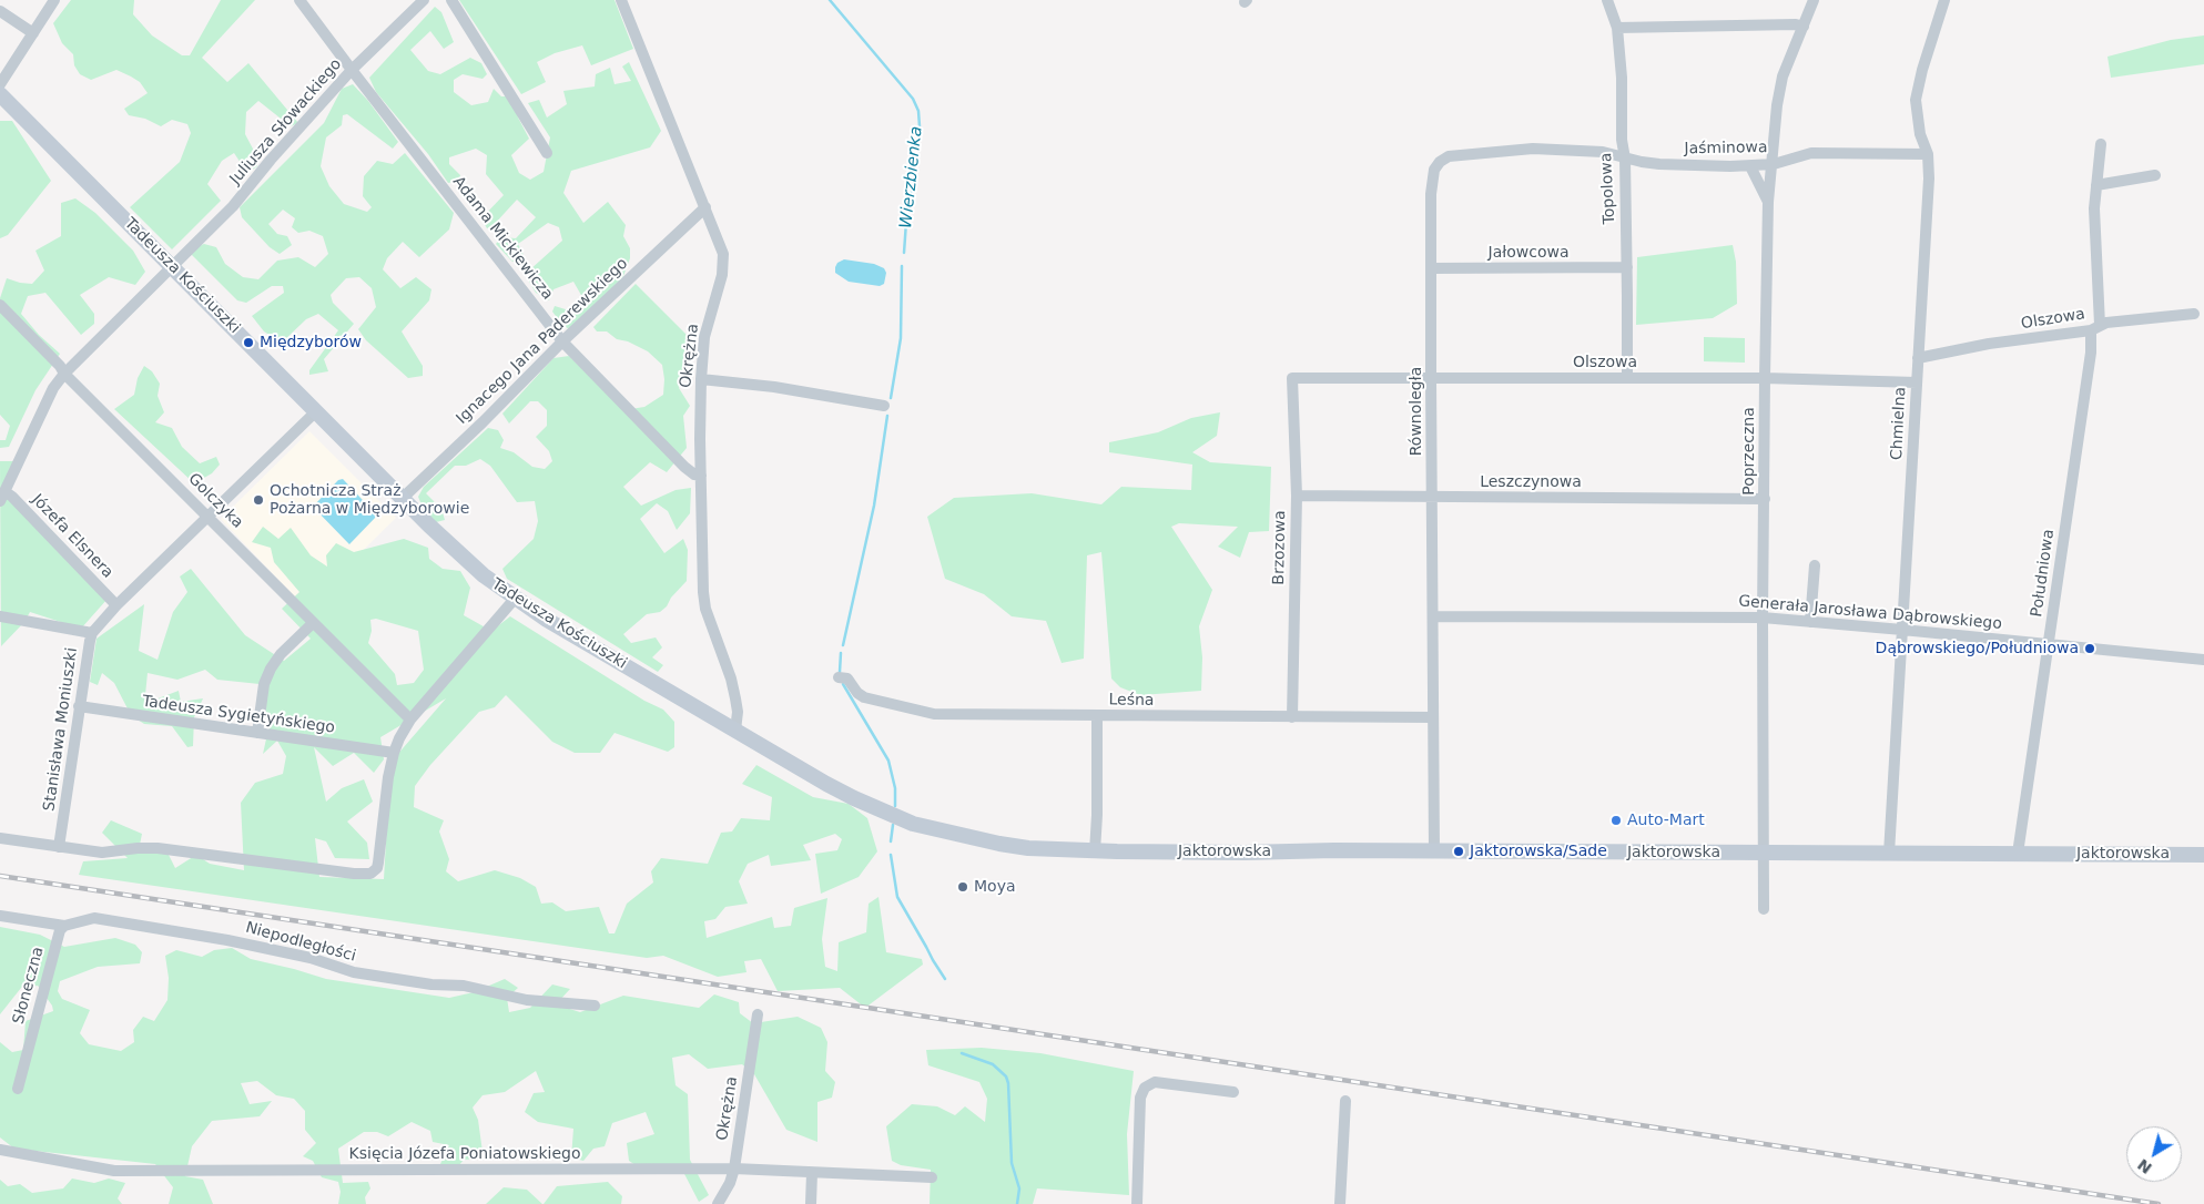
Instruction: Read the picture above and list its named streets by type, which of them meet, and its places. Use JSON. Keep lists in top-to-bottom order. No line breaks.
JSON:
{"streets":{"main road":["Tadeusza Kościuszki","Jaktorowska"],"street":["Juliusza Słowackiego","Jaśminowa","Topolowa","Adama Mickiewicza","Jałowcowa","Olszowa","Ignacego Jana Paderewskiego","Okrężna","Równoległa","Chmielna","Poprzeczna","Leszczynowa","Golczyka","Józefa Elsnera","Brzozowa","Południowa","Generała Jarosława Dąbrowskiego","Leśna","Tadeusza Sygietyńskiego","Stanisława Moniuszki","Niepodległości","Słoneczna","Księcia Józefa Poniatowskiego"]},"crossings":[["Juliusza Słowackiego","Adama Mickiewicza"],["Juliusza Słowackiego","Tadeusza Kościuszki"],["Juliusza Słowackiego","Golczyka"],["Juliusza Słowackiego","Józefa Elsnera"],["Jaśminowa","Topolowa"],["Jaśminowa","Równoległa"],["Jaśminowa","Chmielna"],["Jaśminowa","Poprzeczna"],["Topolowa","Jałowcowa"],["Topolowa","Olszowa"],["Topolowa","Równoległa"],["Adama Mickiewicza","Ignacego Jana Paderewskiego"],["Adama Mickiewicza","Okrężna"],["Jałowcowa","Równoległa"],["Tadeusza Kościuszki","Ignacego Jana Paderewskiego"],["Tadeusza Kościuszki","Okrężna"],["Tadeusza Kościuszki","Stanisława Moniuszki"],["Tadeusza Kościuszki","Jaktorowska"],["Olszowa","Równoległa"],["Olszowa","Chmielna"],["Olszowa","Poprzeczna"],["Olszowa","Brzozowa"],["Olszowa","Południowa"],["Ignacego Jana Paderewskiego","Okrężna"],["Okrężna","Księcia Józefa Poniatowskiego"],["Równoległa","Leszczynowa"],["Równoległa","Generała Jarosława Dąbrowskiego"],["Równoległa","Leśna"],["Równoległa","Jaktorowska"],["Chmielna","Generała Jarosława Dąbrowskiego"],["Chmielna","Jaktorowska"],["Poprzeczna","Leszczynowa"],["Poprzeczna","Generała Jarosława Dąbrowskiego"],["Poprzeczna","Jaktorowska"],["Leszczynowa","Brzozowa"],["Golczyka","Stanisława Moniuszki"],["Józefa Elsnera","Stanisława Moniuszki"],["Brzozowa","Leśna"],["Południowa","Generała Jarosława Dąbrowskiego"],["Południowa","Jaktorowska"],["Tadeusza Sygietyńskiego","Stanisława Moniuszki"],["Niepodległości","Słoneczna"]],"water":["Wierzbienka"],"places":["Międzyborów","Ochotnicza Straż Pożarna w Międzyborowie","Dąbrowskiego/Południowa","Auto-Mart","Jaktorowska/Sade","Moya"],"north":"bottom left"}
